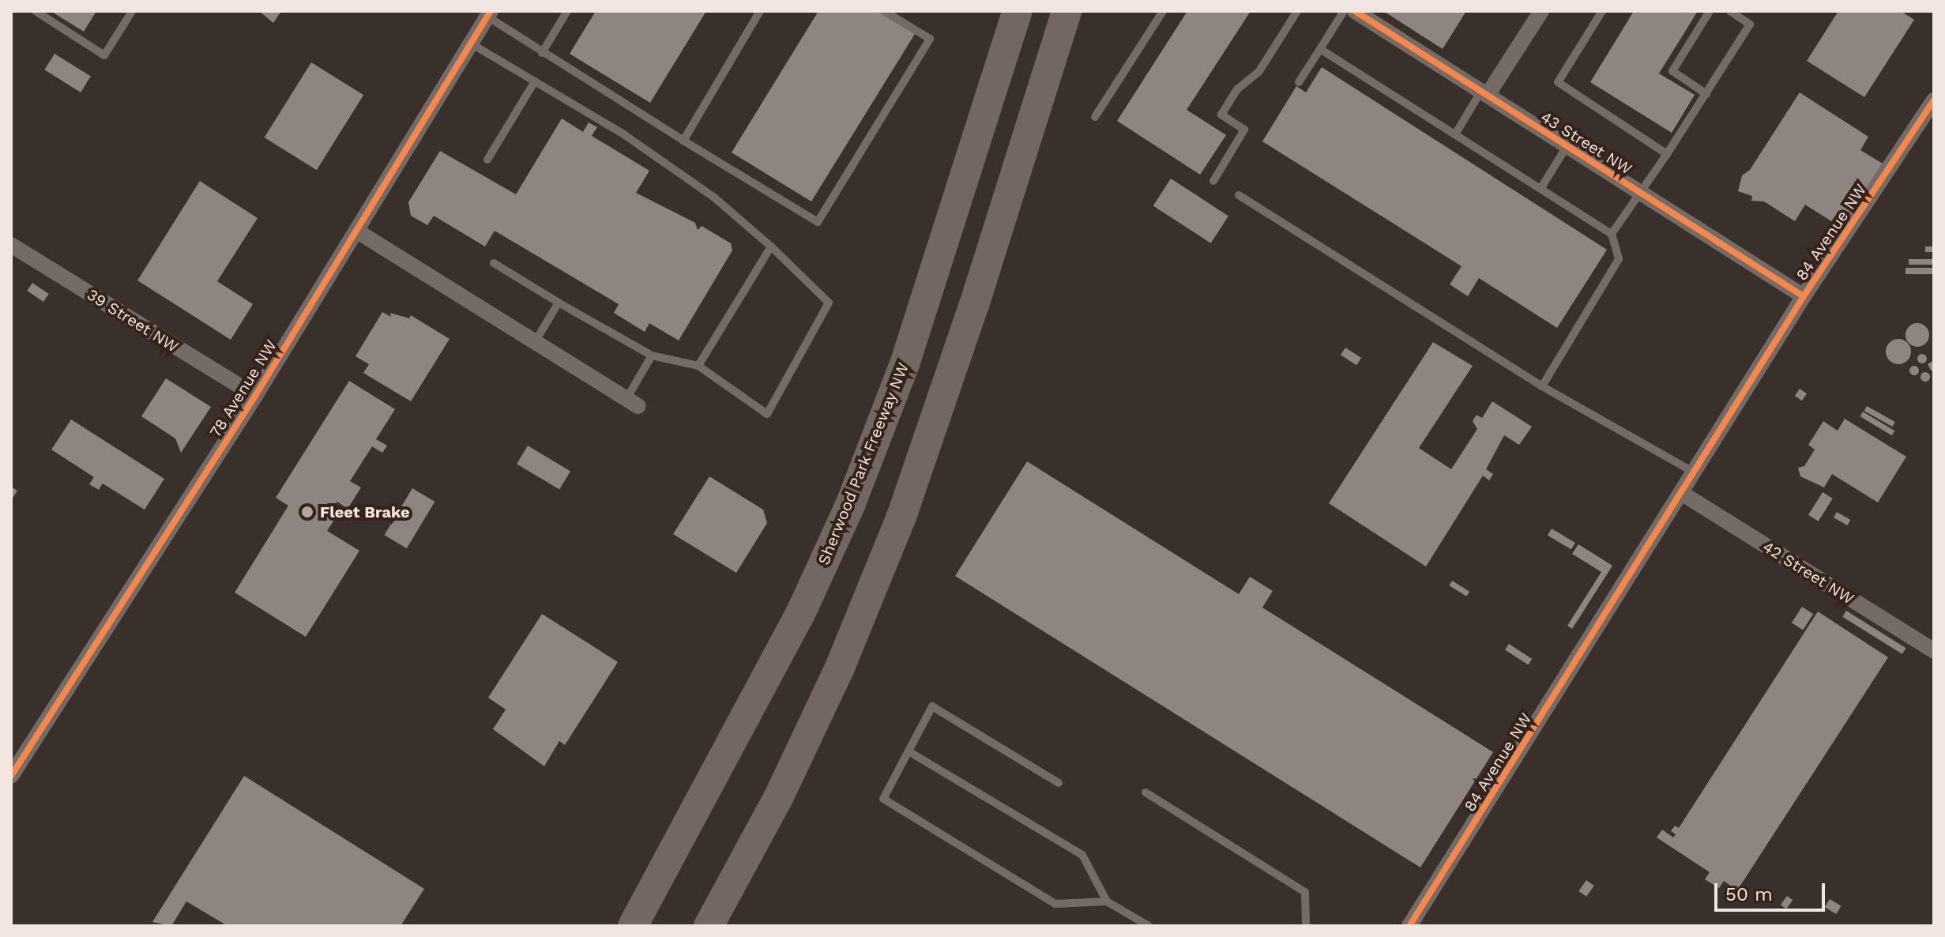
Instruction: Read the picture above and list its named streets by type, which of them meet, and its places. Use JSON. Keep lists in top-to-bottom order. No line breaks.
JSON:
{"streets":{"highway":["Sherwood Park Freeway NW"],"street":["43 Street NW","84 Avenue NW","39 Street NW","78 Avenue NW","42 Street NW"]},"crossings":[["43 Street NW","84 Avenue NW"],["84 Avenue NW","42 Street NW"],["39 Street NW","78 Avenue NW"]],"places":["Fleet Brake"],"scale_bar":"50 m"}
